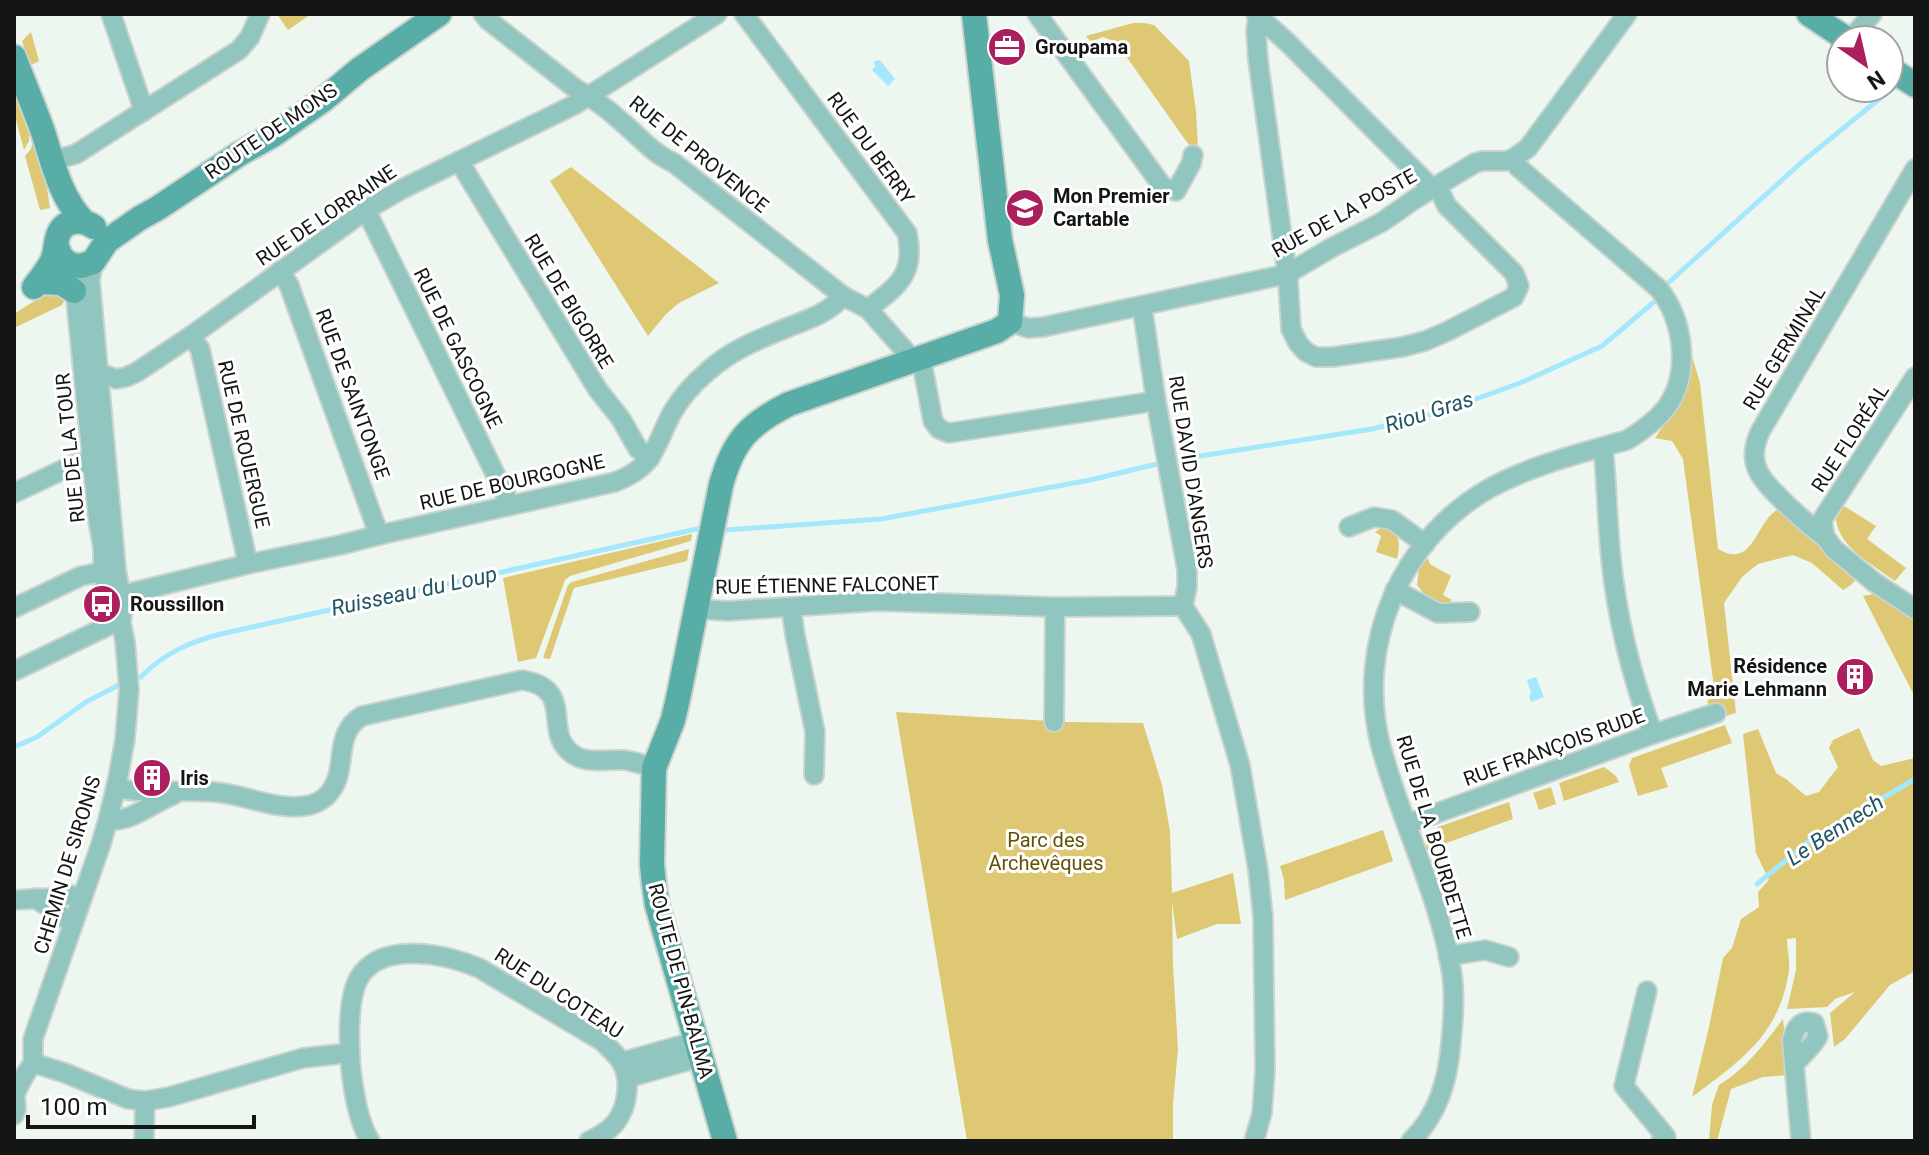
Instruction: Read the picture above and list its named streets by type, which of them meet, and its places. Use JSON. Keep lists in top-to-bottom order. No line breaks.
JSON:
{"streets":{"street":["ROUTE DE MONS","RUE DU BERRY","RUE DE PROVENCE","RUE DE LA POSTE","RUE DE LORRAINE","RUE DE BIGORRE","RUE DE GASCOGNE","RUE GERMINAL","RUE DE SAINTONGE","RUE FLORÉAL","RUE DE ROUERGUE","RUE DE LA TOUR","RUE DAVID D'ANGERS","RUE DE BOURGOGNE","RUE ÉTIENNE FALCONET","RUE FRANÇOIS RUDE","RUE DE LA BOURDETTE","CHEMIN DE SIRONIS","ROUTE DE PIN-BALMA","RUE DU COTEAU"]},"crossings":[["ROUTE DE MONS","RUE DE LA TOUR"],["RUE DU BERRY","RUE DE PROVENCE"],["RUE DE PROVENCE","RUE DE LORRAINE"],["RUE DE PROVENCE","RUE DE BOURGOGNE"],["RUE DE PROVENCE","ROUTE DE PIN-BALMA"],["RUE DE LA POSTE","RUE DAVID D'ANGERS"],["RUE DE LA POSTE","RUE DE LA BOURDETTE"],["RUE DE LA POSTE","ROUTE DE PIN-BALMA"],["RUE DE LORRAINE","RUE DE BIGORRE"],["RUE DE LORRAINE","RUE DE GASCOGNE"],["RUE DE LORRAINE","RUE DE SAINTONGE"],["RUE DE LORRAINE","RUE DE ROUERGUE"],["RUE DE LORRAINE","RUE DE LA TOUR"],["RUE DE BIGORRE","RUE DE BOURGOGNE"],["RUE DE GASCOGNE","RUE DE BOURGOGNE"],["RUE GERMINAL","RUE FLORÉAL"],["RUE DE SAINTONGE","RUE DE BOURGOGNE"],["RUE DE ROUERGUE","RUE DE BOURGOGNE"],["RUE DE LA TOUR","RUE DE BOURGOGNE"],["RUE DE LA TOUR","CHEMIN DE SIRONIS"],["RUE DAVID D'ANGERS","RUE ÉTIENNE FALCONET"],["RUE ÉTIENNE FALCONET","ROUTE DE PIN-BALMA"],["RUE FRANÇOIS RUDE","RUE DE LA BOURDETTE"],["ROUTE DE PIN-BALMA","RUE DU COTEAU"]],"water":["Riou Gras","Ruisseau du Loup","Le Bennech"],"parks":["Parc des Archevêques"],"places":{"office":["Groupama"],"school or university":["Mon Premier Cartable"],"bus stop":["Roussillon"],"building":["Résidence Marie Lehmann","Iris"]},"scale_bar":"100 m","north":"bottom right"}
